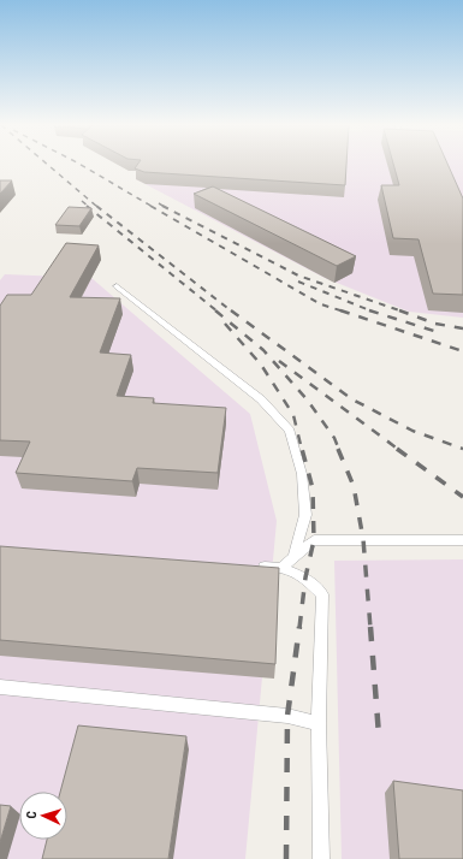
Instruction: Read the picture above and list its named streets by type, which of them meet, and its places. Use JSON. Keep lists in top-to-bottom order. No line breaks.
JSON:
{"north":"left"}
